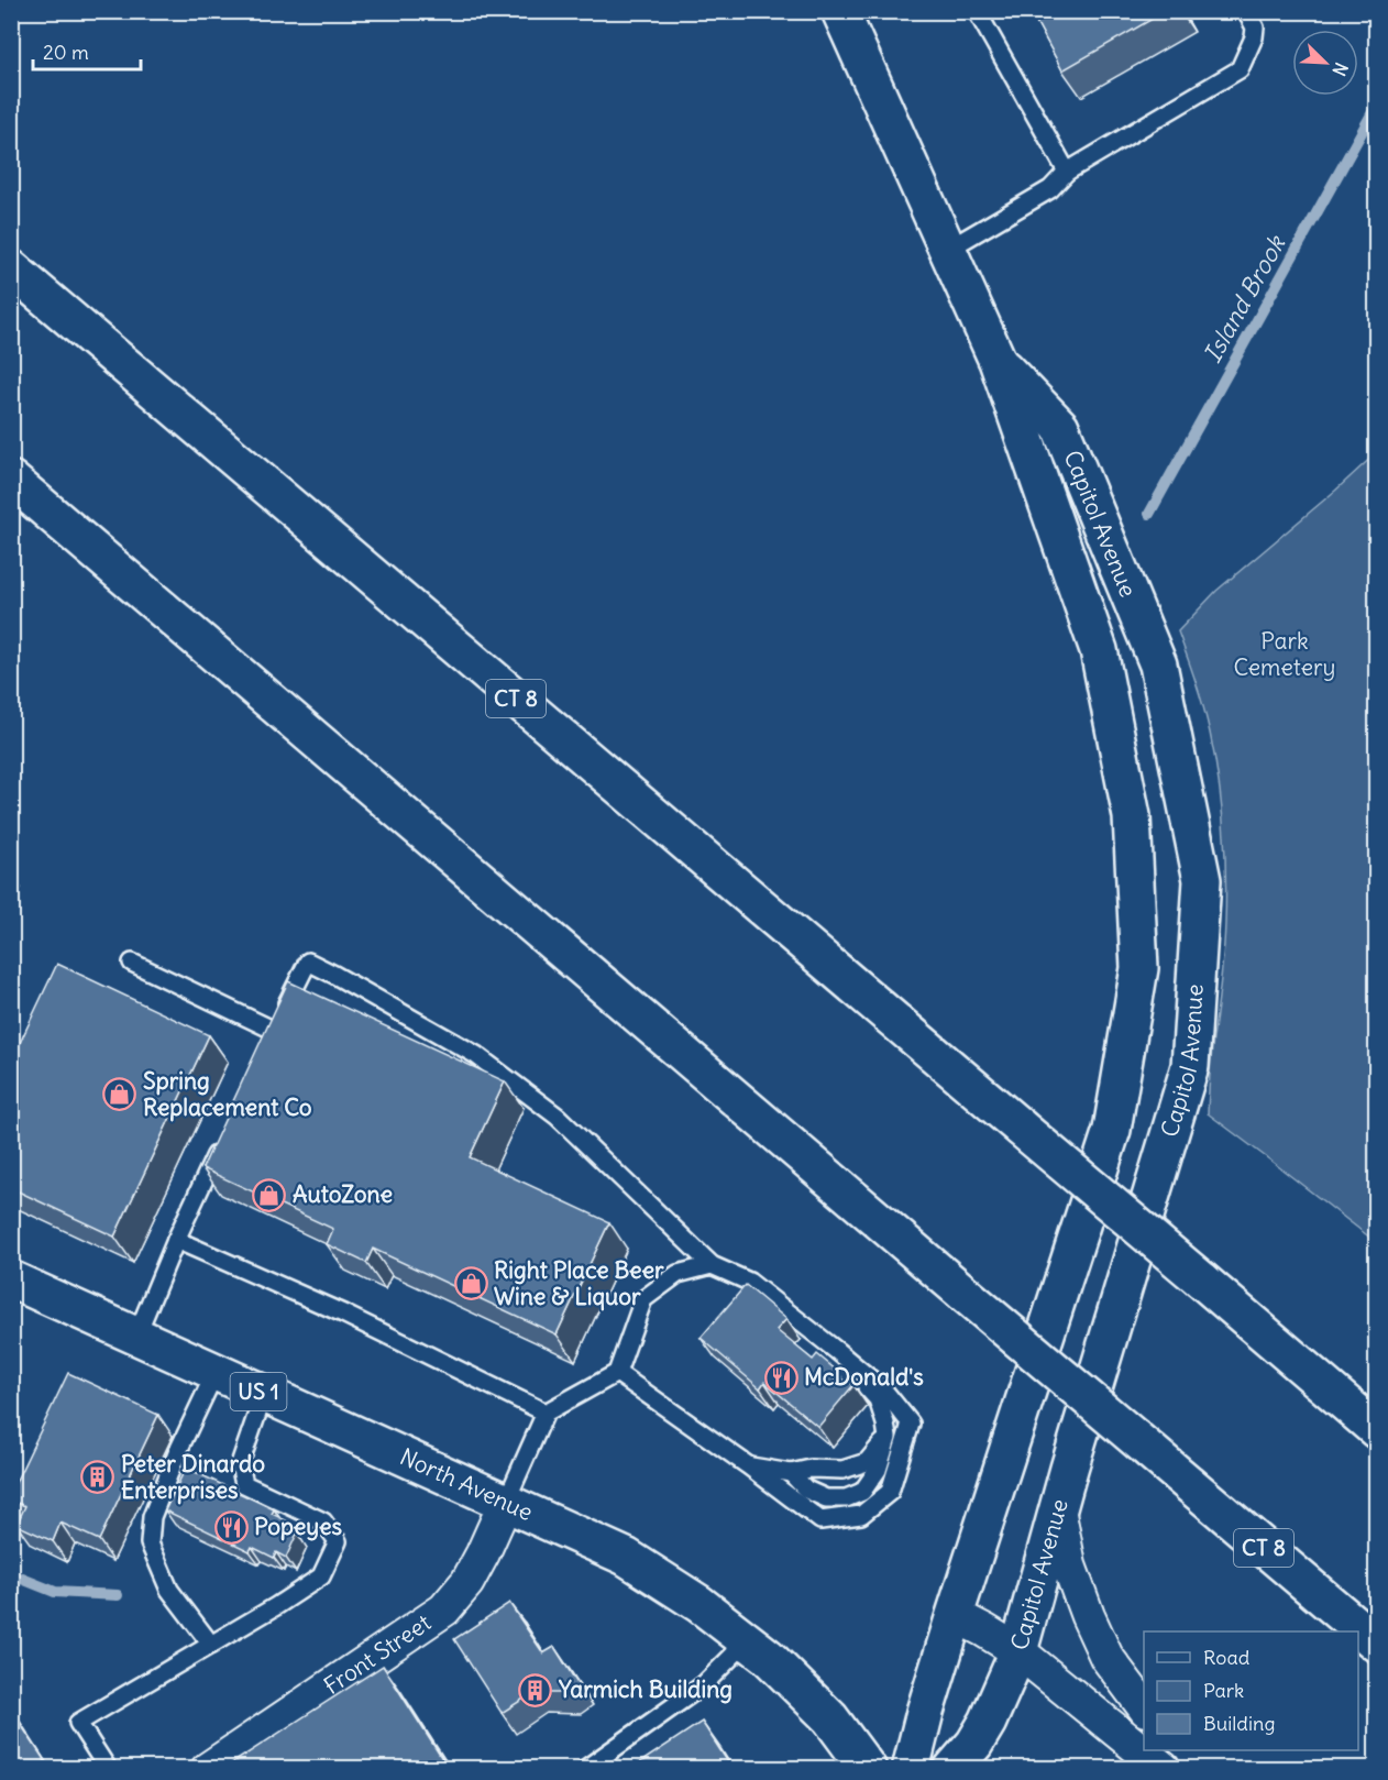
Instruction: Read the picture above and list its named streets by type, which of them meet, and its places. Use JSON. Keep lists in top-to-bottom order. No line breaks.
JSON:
{"streets":{"main road":["Capitol Avenue","CT 8","US 1","North Avenue"],"street":["Front Street"]},"crossings":[["North Avenue","Front Street"]],"water":["Island Brook"],"parks":["Park Cemetery"],"places":{"shop":["Spring Replacement Co","AutoZone","Right Place Beer Wine & Liquor"],"restaurant":["McDonald's","Popeyes"],"building":["Peter Dinardo Enterprises","Yarmich Building"]},"legend":["Road","Park","Building"],"scale_bar":"20 m","north":"bottom right"}
